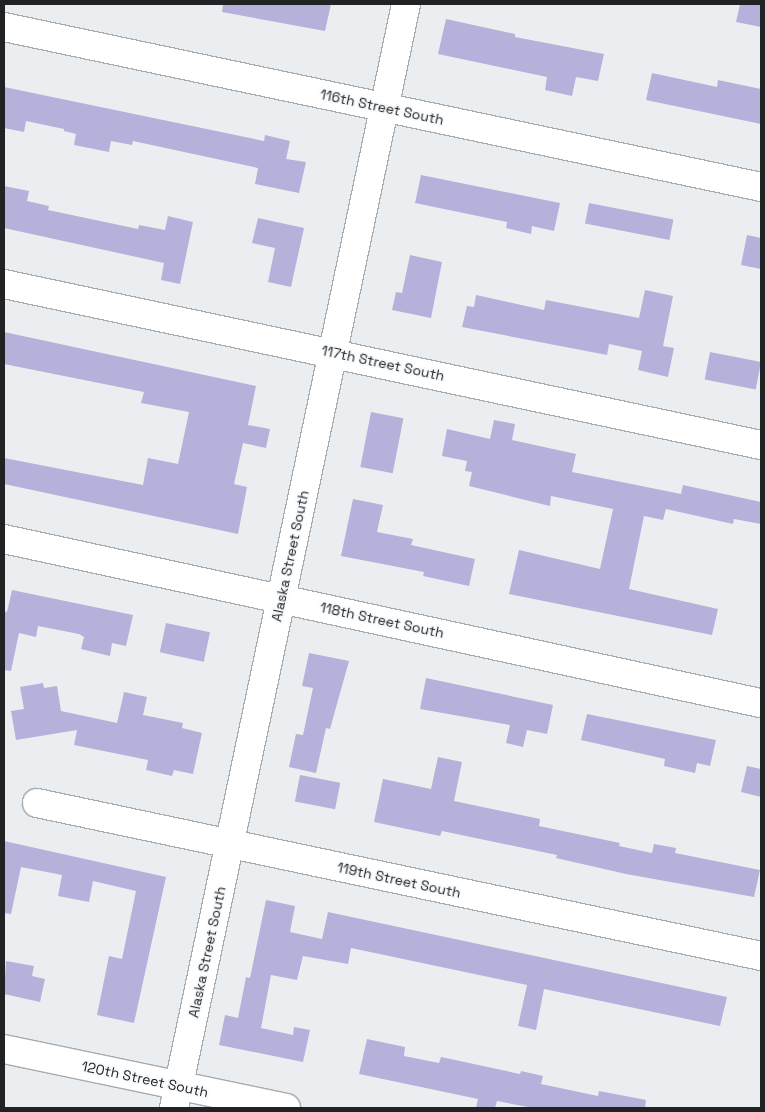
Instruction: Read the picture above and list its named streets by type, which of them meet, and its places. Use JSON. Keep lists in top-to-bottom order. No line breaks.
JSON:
{"streets":{"street":["116th Street South","117th Street South","Alaska Street South","118th Street South","119th Street South","120th Street South"]},"crossings":[["116th Street South","Alaska Street South"],["117th Street South","Alaska Street South"],["Alaska Street South","118th Street South"],["Alaska Street South","119th Street South"],["Alaska Street South","120th Street South"]]}
